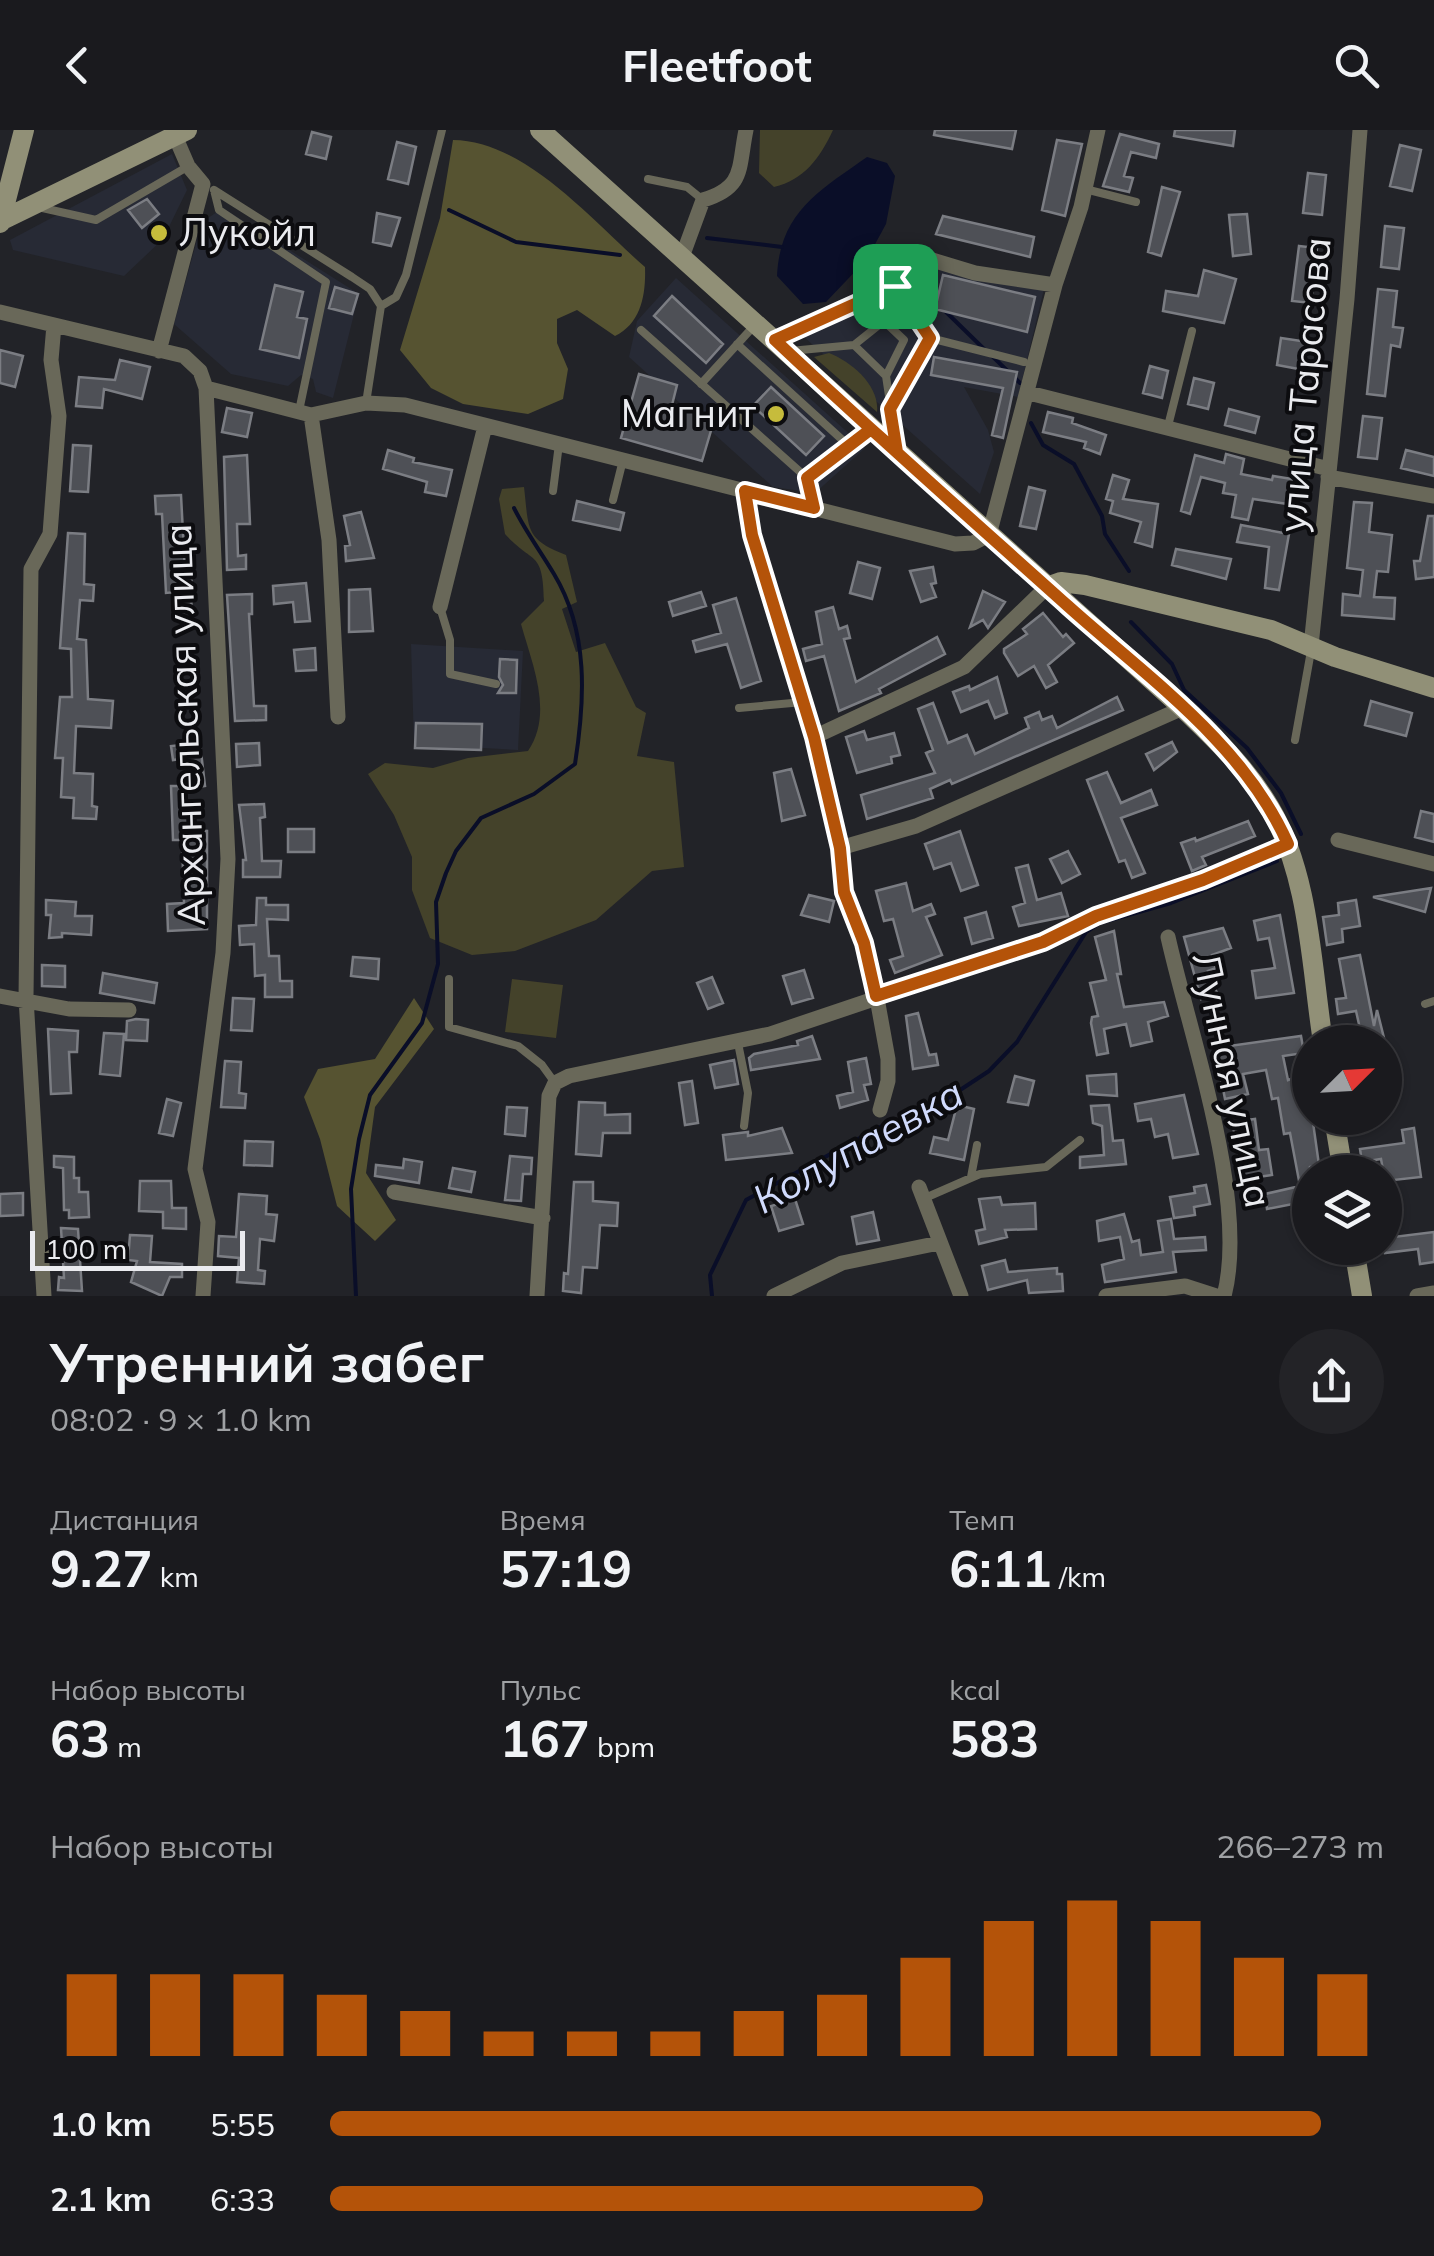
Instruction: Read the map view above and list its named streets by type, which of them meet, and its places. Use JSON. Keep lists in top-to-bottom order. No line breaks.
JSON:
{"streets":{"street":["улица Тарасова","Архангельская улица","Лунная улица"]},"water":["Колупаевка"],"places":["Лукойл","Магнит"],"scale_bar":"100 m","north":"top right","page":{"header":"Fleetfoot","scale":"100 m","heading":["Утренний забег","08:02 · 9 × 1.0 km"],"stats":[["Дистанция","9.27 km"],["Время","57:19"],["Темп","6:11 /km"],["Набор высоты","63 m"],["Пульс","167 bpm"],["kcal","583"]],"chart":["Набор высоты","266–273 m"],"list":[{"name":"1.0 km","note":"5:55"},{"name":"2.1 km","note":"6:33"}]}}
